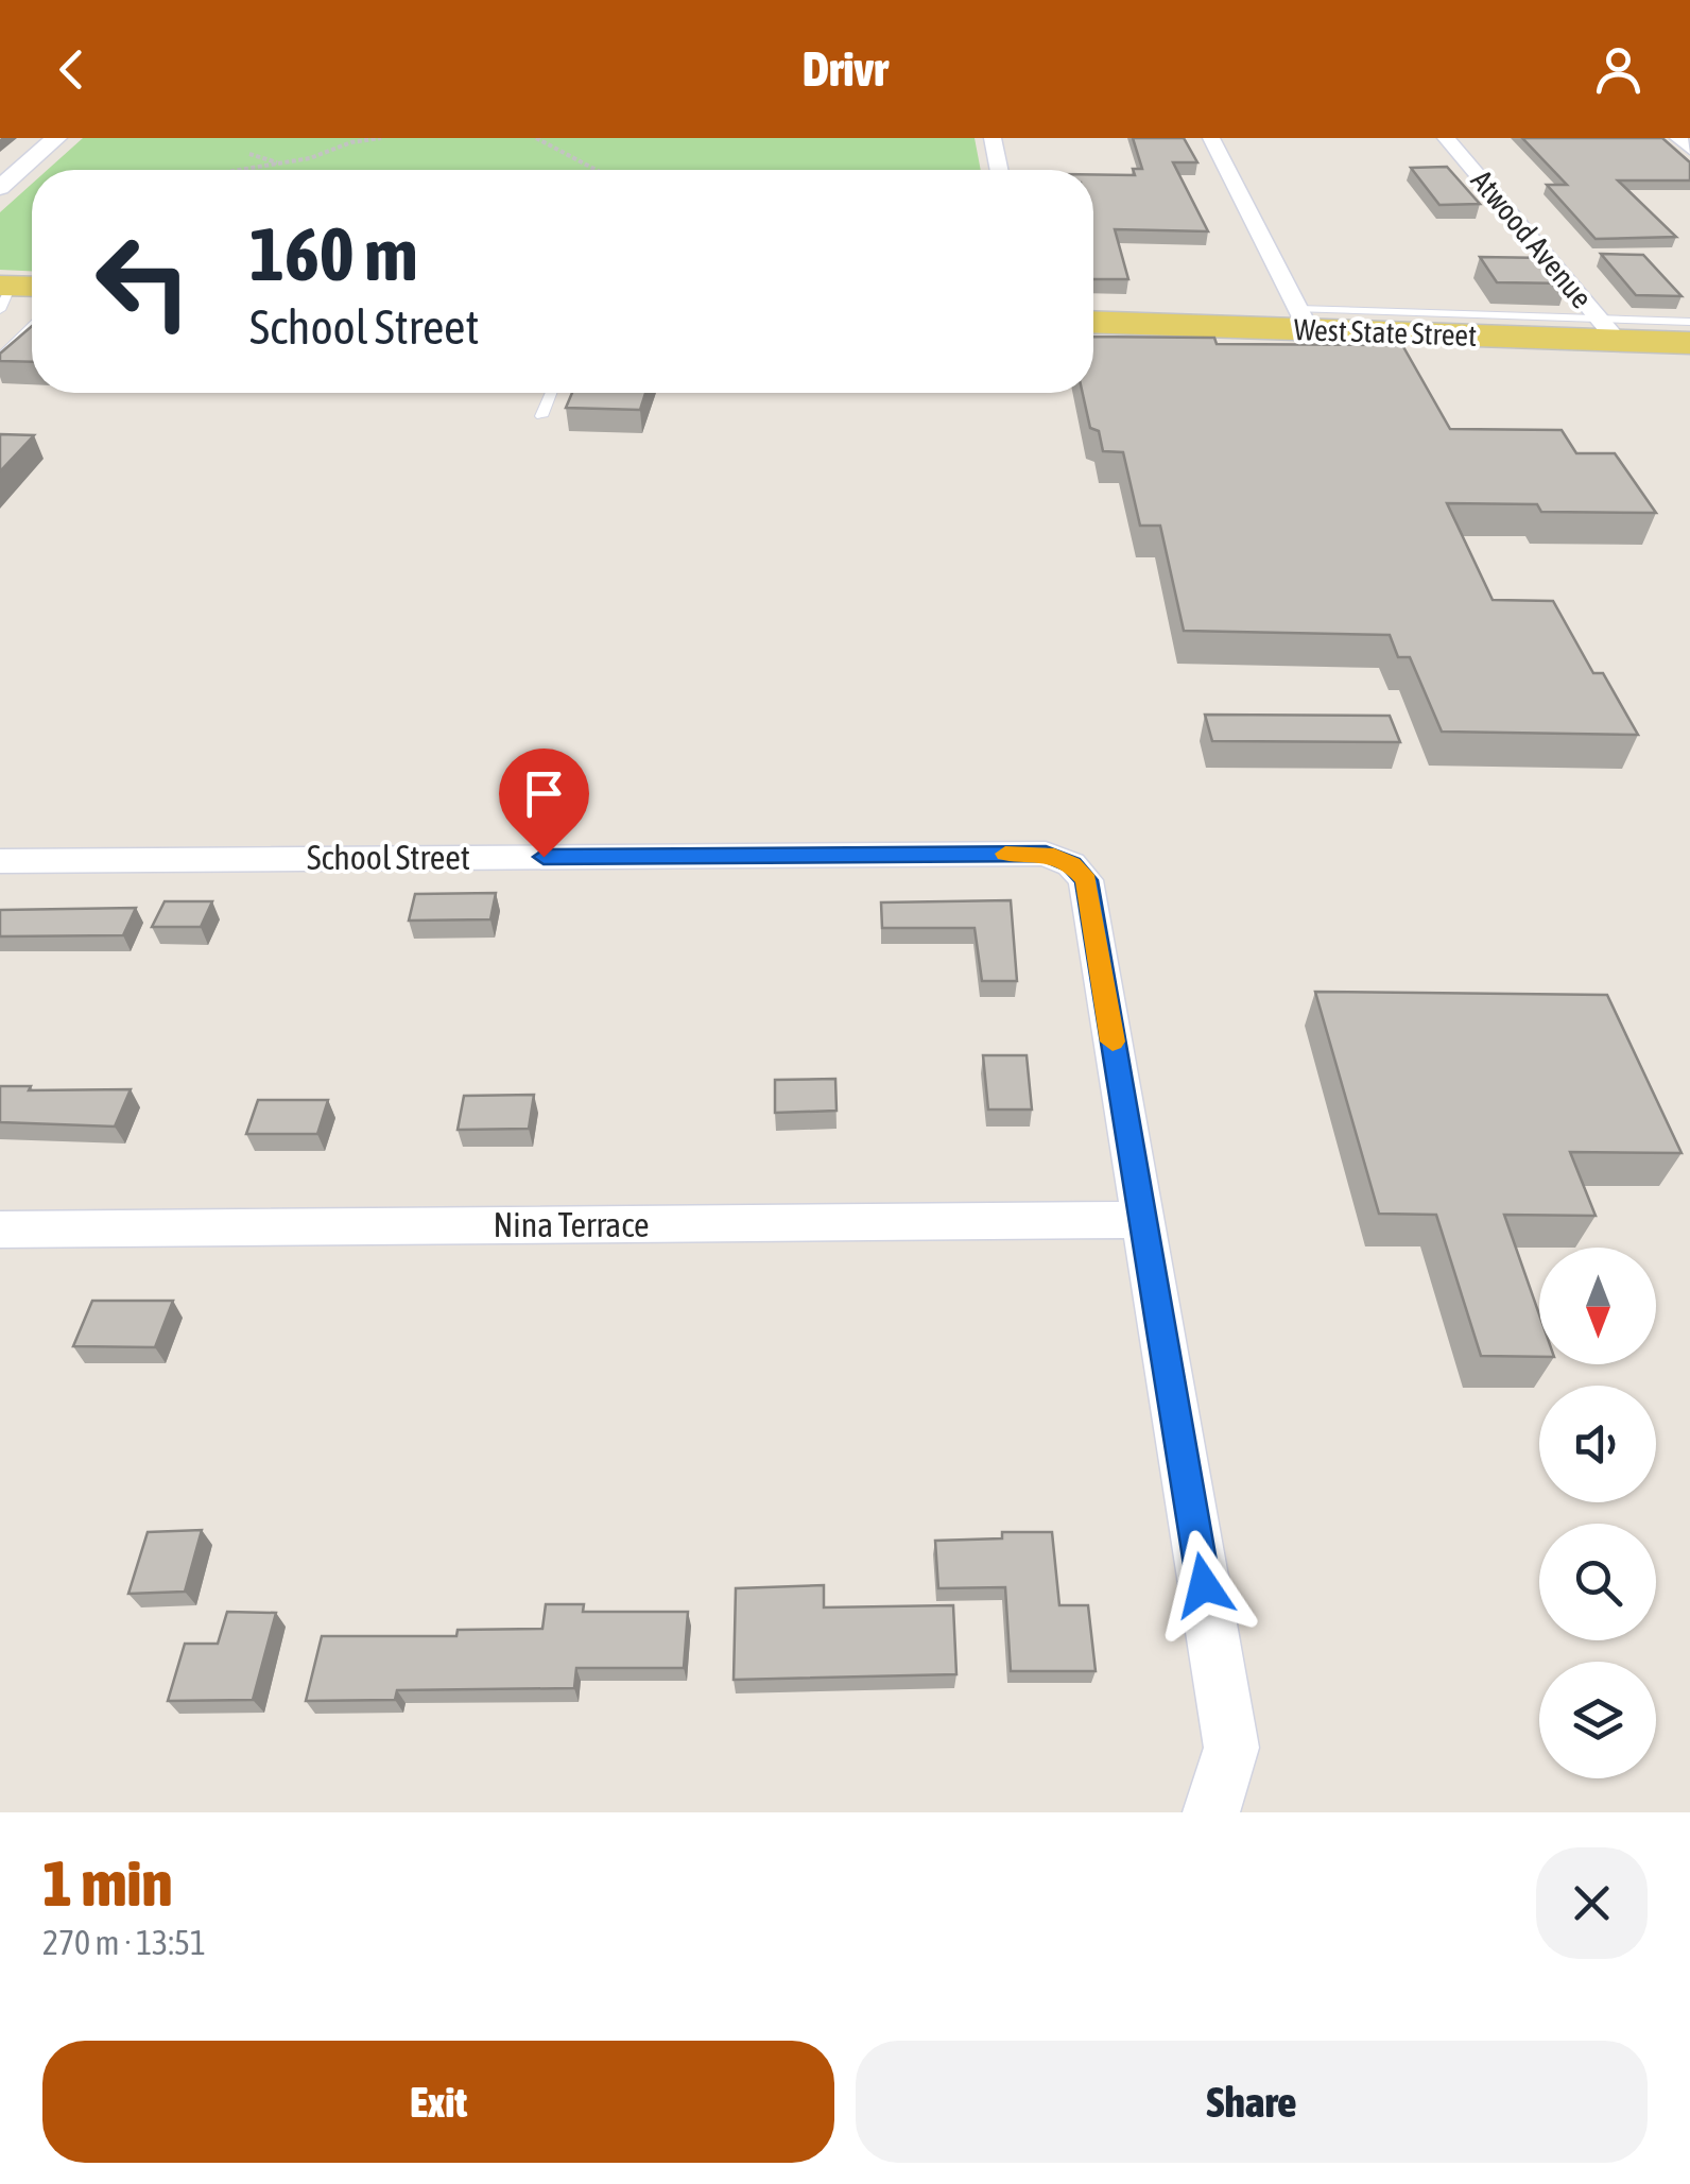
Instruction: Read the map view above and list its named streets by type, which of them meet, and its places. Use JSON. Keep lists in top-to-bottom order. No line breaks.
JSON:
{"streets":{"main road":["West State Street"],"street":["Atwood Avenue","School Street","Nina Terrace"]},"crossings":[["Atwood Avenue","West State Street"],["School Street","Nina Terrace"]],"north":"bottom","page":{"header":"Drivr","turn":["160 m","School Street"],"heading":["1 min","270 m · 13:51"],"buttons":["Exit","Share"]}}
